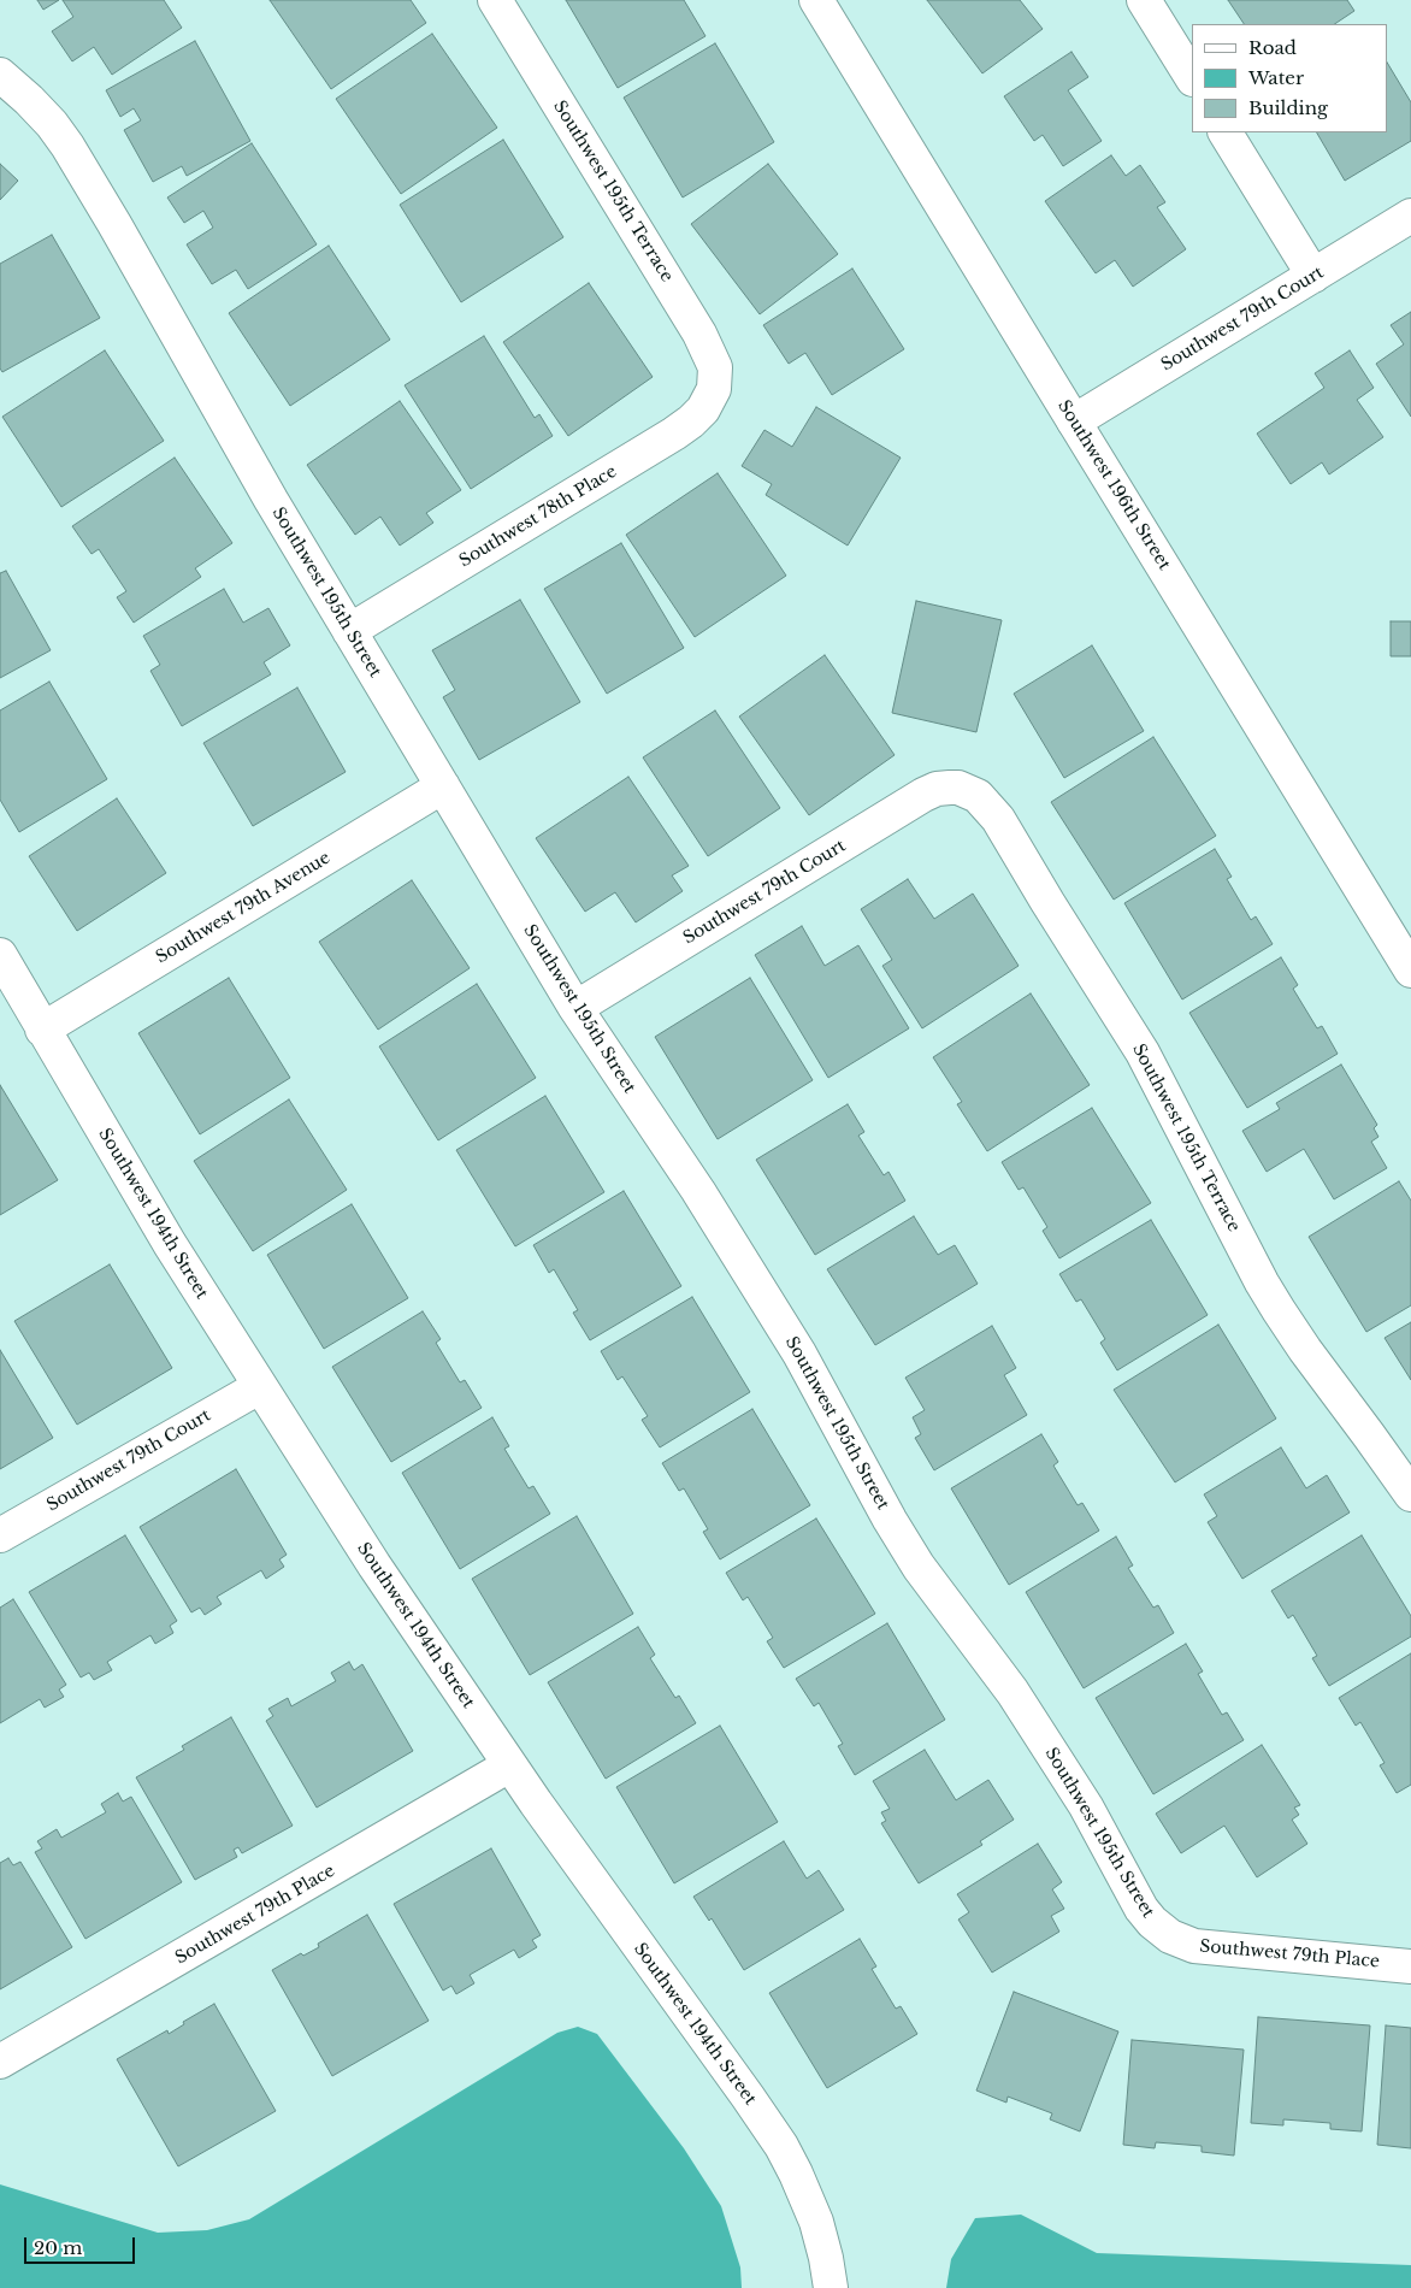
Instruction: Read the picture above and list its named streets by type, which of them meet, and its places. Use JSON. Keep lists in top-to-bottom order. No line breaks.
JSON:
{"streets":{"street":["Southwest 195th Terrace","Southwest 79th Court","Southwest 196th Street","Southwest 78th Place","Southwest 195th Street","Southwest 79th Avenue","Southwest 194th Street","Southwest 79th Place"]},"crossings":[["Southwest 195th Terrace","Southwest 79th Court"],["Southwest 195th Terrace","Southwest 78th Place"],["Southwest 79th Court","Southwest 196th Street"],["Southwest 79th Court","Southwest 195th Street"],["Southwest 79th Court","Southwest 194th Street"],["Southwest 78th Place","Southwest 195th Street"],["Southwest 195th Street","Southwest 79th Avenue"],["Southwest 195th Street","Southwest 79th Place"],["Southwest 79th Avenue","Southwest 194th Street"],["Southwest 194th Street","Southwest 79th Place"]],"legend":["Road","Water","Building"],"scale_bar":"20 m"}
